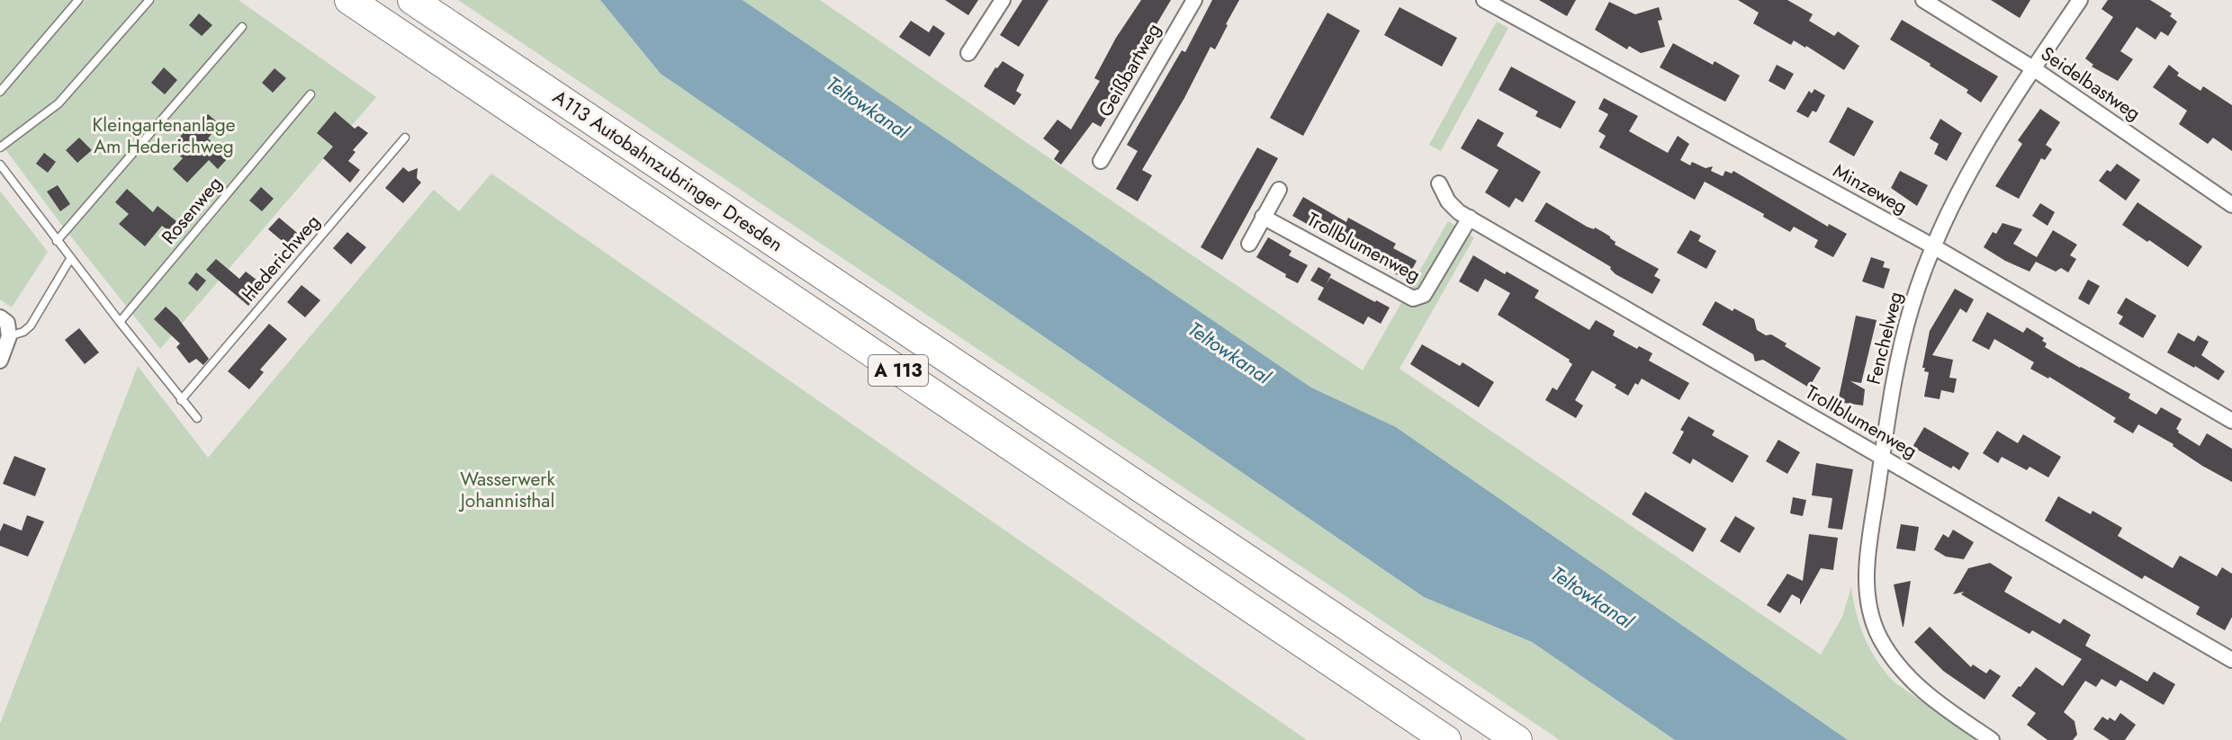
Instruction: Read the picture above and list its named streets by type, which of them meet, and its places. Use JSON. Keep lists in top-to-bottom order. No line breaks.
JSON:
{"streets":{"highway":["A113 Autobahnzubringer Dresden","A 113"],"street":["Geißbartweg","Seidelbastweg","Minzeweg","Trollblumenweg","Fenchelweg"],"lane":["Rosenweg","Hederichweg"]},"crossings":[["Seidelbastweg","Fenchelweg"],["Minzeweg","Fenchelweg"],["Trollblumenweg","Fenchelweg"]],"water":["Teltowkanal"],"parks":["Kleingartenanlage Am Hederichweg","Wasserwerk Johannisthal"]}
